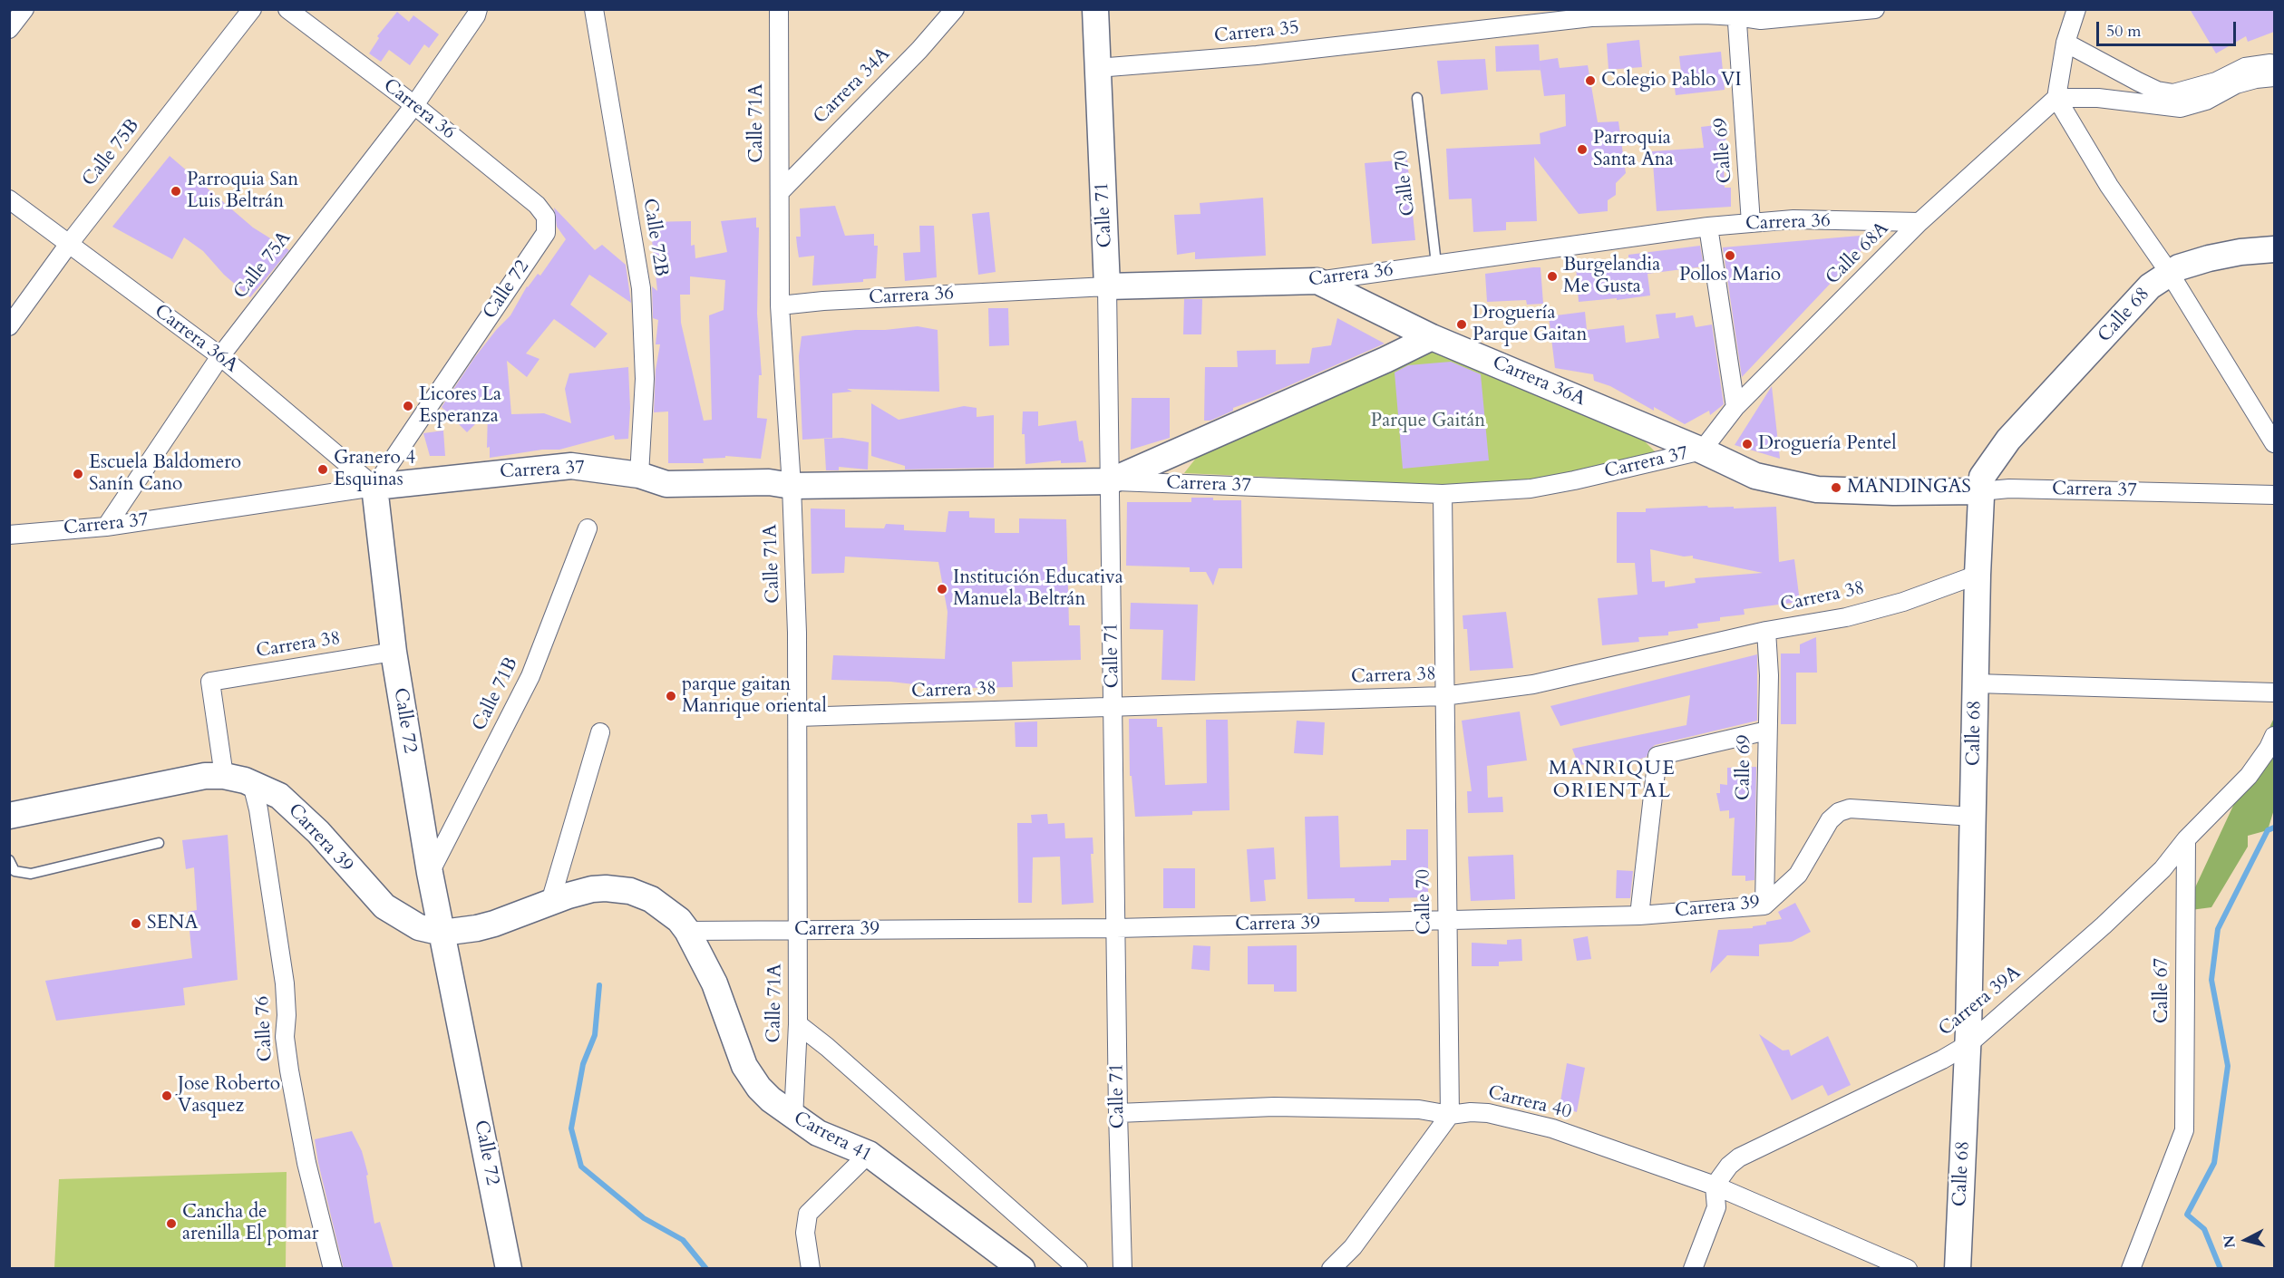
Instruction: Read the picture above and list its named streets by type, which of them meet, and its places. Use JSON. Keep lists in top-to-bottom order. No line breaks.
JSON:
{"streets":{"street":["Carrera 35","Carrera 34A","Carrera 36","Calle 71A","Calle 69","Calle 75B","Calle 70","Calle 71","Calle 72B","Calle 68A","Calle 75A","Calle 72","Calle 68","Carrera 36A","Carrera 37","Carrera 38","Calle 71B","Carrera 39","Calle 67","Carrera 39A","Calle 76","Carrera 40","Carrera 41"]},"crossings":[["Carrera 35","Calle 69"],["Carrera 35","Calle 71"],["Carrera 34A","Calle 71A"],["Carrera 36","Calle 71A"],["Carrera 36","Calle 69"],["Carrera 36","Calle 70"],["Carrera 36","Calle 71"],["Carrera 36","Calle 68A"],["Carrera 36","Calle 75A"],["Carrera 36","Calle 72"],["Carrera 36","Carrera 36A"],["Calle 71A","Carrera 37"],["Calle 71A","Carrera 38"],["Calle 71A","Carrera 39"],["Calle 71A","Carrera 41"],["Calle 69","Carrera 38"],["Calle 69","Carrera 39"],["Calle 75B","Carrera 36A"],["Calle 70","Carrera 37"],["Calle 70","Carrera 38"],["Calle 70","Carrera 39"],["Calle 70","Carrera 40"],["Calle 71","Carrera 37"],["Calle 71","Carrera 38"],["Calle 71","Carrera 39"],["Calle 71","Carrera 40"],["Calle 72B","Carrera 37"],["Calle 68A","Calle 68"],["Calle 68A","Carrera 36A"],["Calle 68A","Carrera 37"],["Calle 75A","Carrera 36A"],["Calle 75A","Carrera 37"],["Calle 72","Carrera 36A"],["Calle 72","Carrera 37"],["Calle 72","Carrera 38"],["Calle 72","Calle 71B"],["Calle 72","Carrera 39"],["Calle 68","Carrera 37"],["Calle 68","Carrera 38"],["Calle 68","Carrera 39"],["Calle 68","Carrera 39A"],["Carrera 36A","Carrera 37"],["Carrera 38","Carrera 39"],["Carrera 39","Calle 76"],["Carrera 39","Carrera 41"],["Calle 67","Carrera 39A"],["Carrera 39A","Carrera 40"]],"districts":["MANRIQUE ORIENTAL"],"parks":["Parque Gaitán"],"places":["Colegio Pablo VI","Parroquia Santa Ana","Parroquia San Luis Beltrán","Pollos Mario","Burgelandia Me Gusta","Droguería Parque Gaitan","Licores La Esperanza","Droguería Pentel","Granero 4 Esquinas","Escuela Baldomero Sanín Cano","MANDINGAS","Institución Educativa Manuela Beltrán","parque gaitan Manrique oriental","SENA","Jose Roberto Vasquez","Cancha de arenilla El pomar"],"scale_bar":"50 m","north":"left"}
